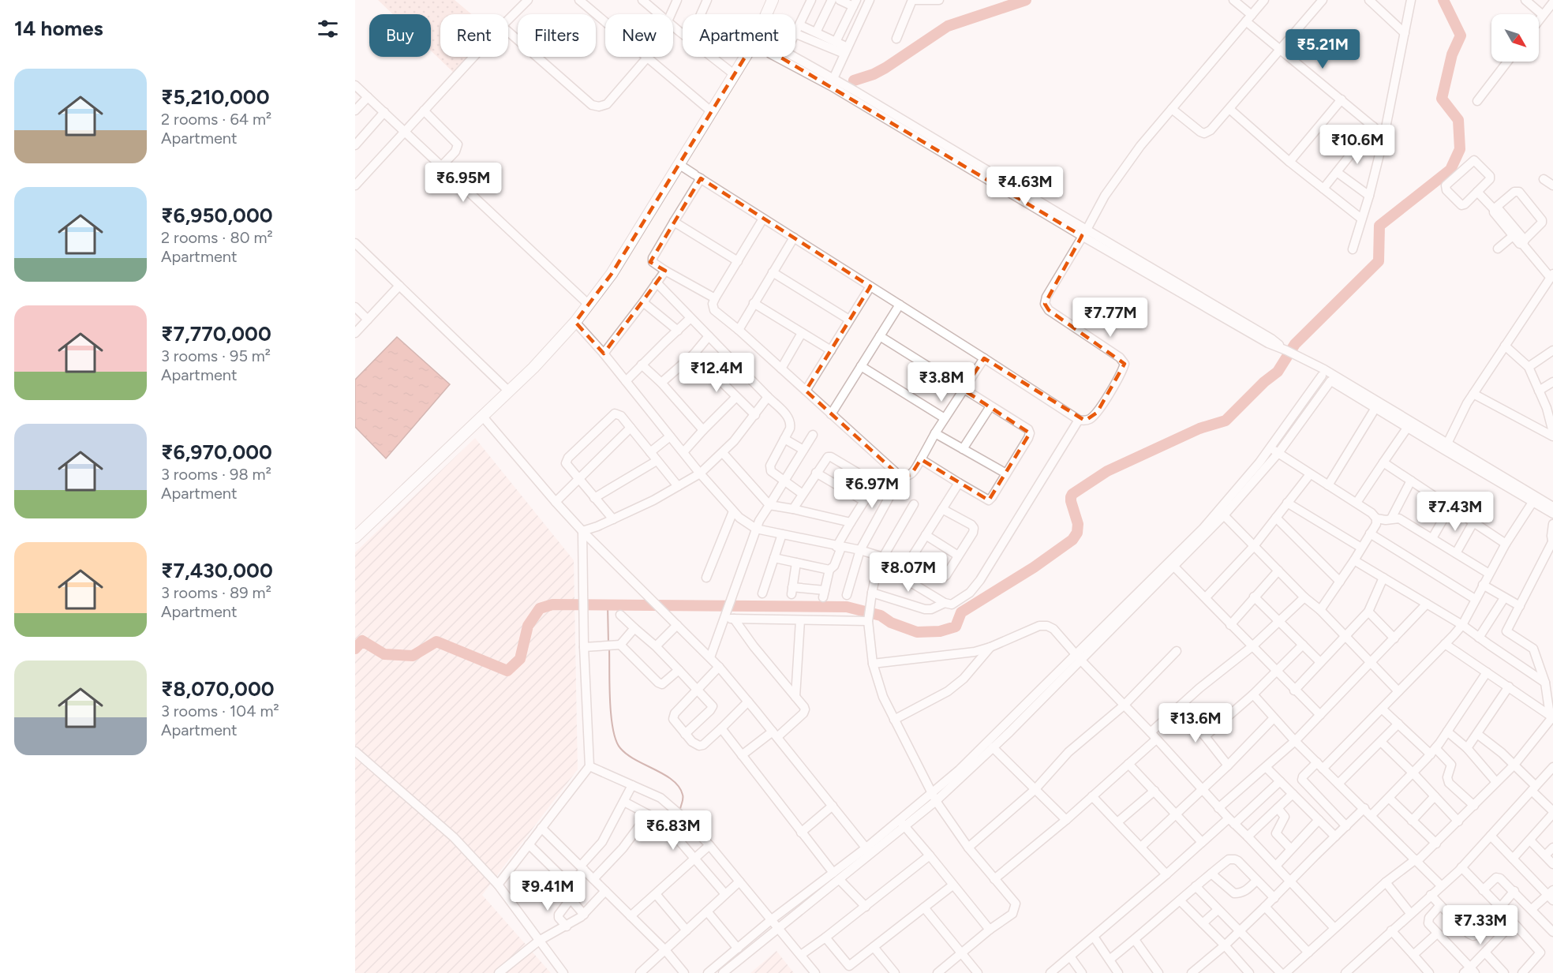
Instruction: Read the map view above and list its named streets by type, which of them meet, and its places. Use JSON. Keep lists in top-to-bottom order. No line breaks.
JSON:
{"north":"bottom right","page":{"heading":"14 homes","chip":["Buy","Rent","Filters","New","Apartment"],"price":["₹5.21M","₹10.6M","₹6.95M","₹4.63M","₹7.77M","₹12.4M","₹3.8M","₹6.97M","₹7.43M","₹8.07M","₹13.6M","₹6.83M","₹9.41M","₹7.33M"],"list":[{"name":"₹5,210,000","note":"2 rooms · 64 m² · Apartment"},{"name":"₹6,950,000","note":"2 rooms · 80 m² · Apartment"},{"name":"₹7,770,000","note":"3 rooms · 95 m² · Apartment"},{"name":"₹6,970,000","note":"3 rooms · 98 m² · Apartment"},{"name":"₹7,430,000","note":"3 rooms · 89 m² · Apartment"},{"name":"₹8,070,000","note":"3 rooms · 104 m² · Apartment"}]}}
